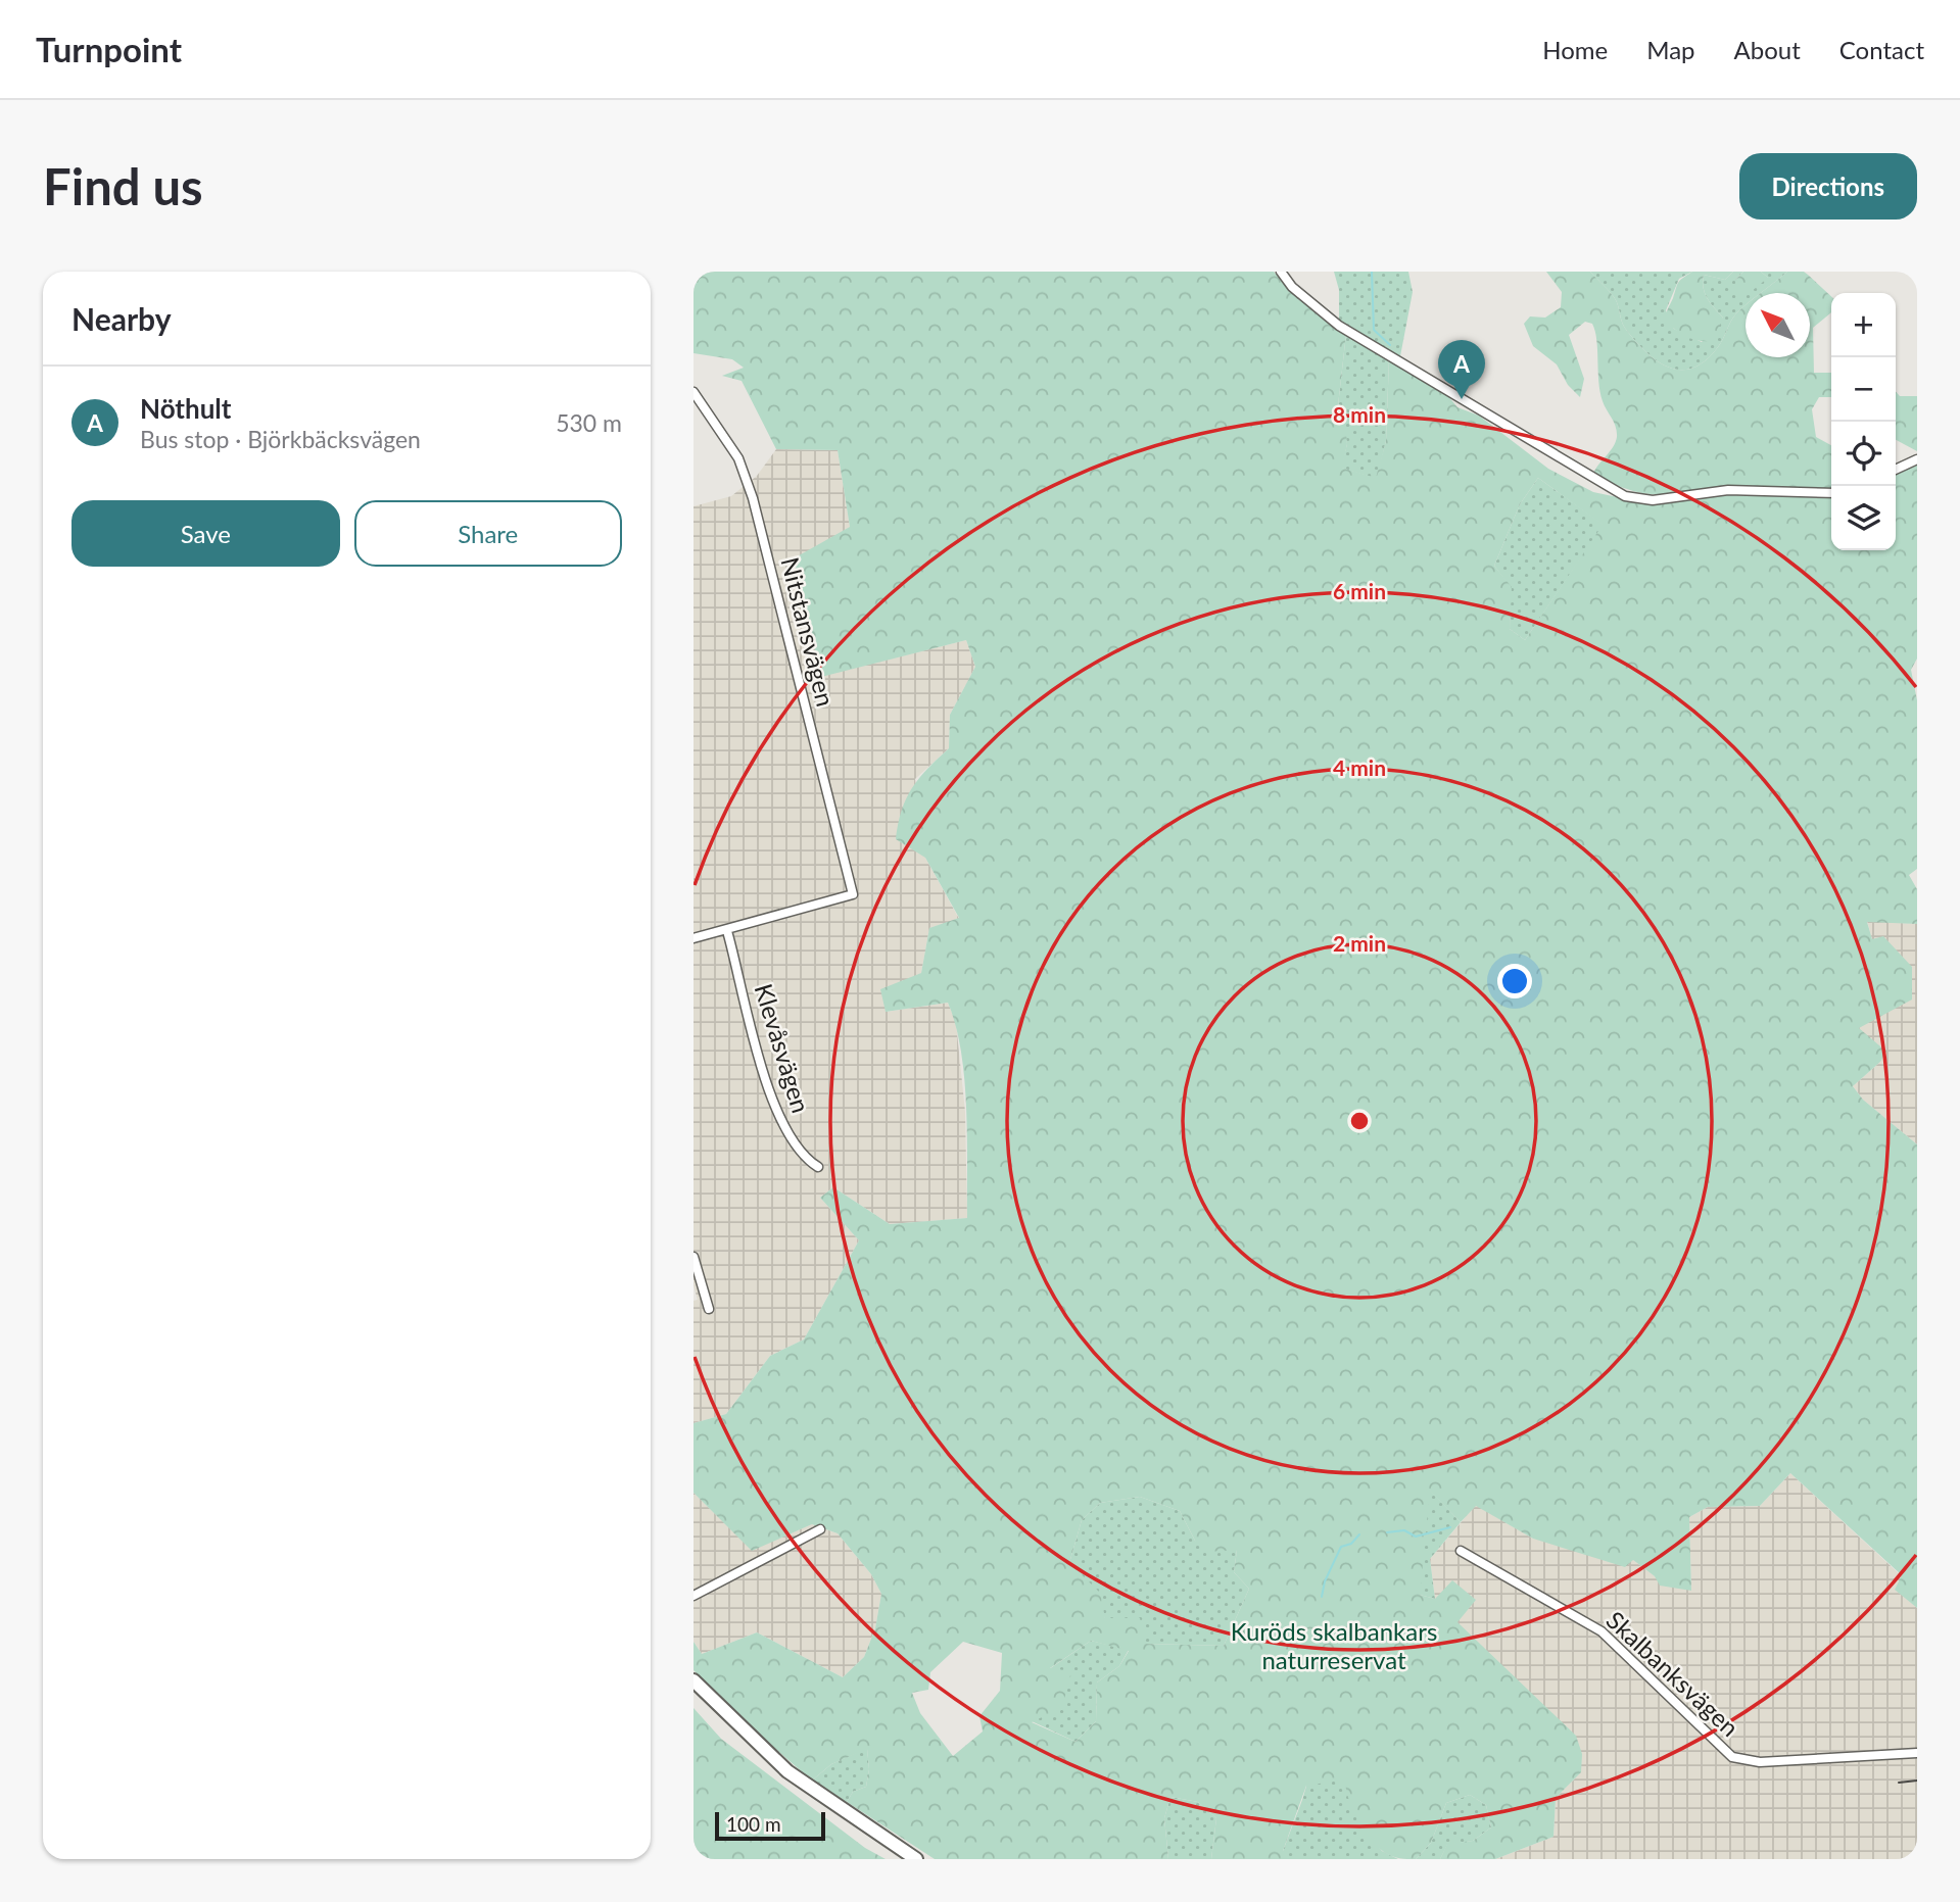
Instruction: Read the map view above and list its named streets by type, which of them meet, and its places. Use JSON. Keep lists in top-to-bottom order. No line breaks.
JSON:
{"streets":{"street":["Nitstansvägen","Klevåsvägen","Skalbanksvägen"]},"crossings":[["Nitstansvägen","Klevåsvägen"]],"parks":["Kuröds skalbankars naturreservat"],"scale_bar":"100 m","north":"top left","page":{"header":"Turnpoint","nav":["Home","Map","About","Contact"],"buttons":["Directions",["Save","Share"]],"title":"Find us","heading":"Nearby","map_buttons":["+","−"],"pins":"A","list":[{"mark":"A","name":"Nöthult","note":"Bus stop · Björkbäcksvägen","value":"530 m"}],"scale":"100 m"},"rings":["8 min","6 min","4 min","2 min"]}
